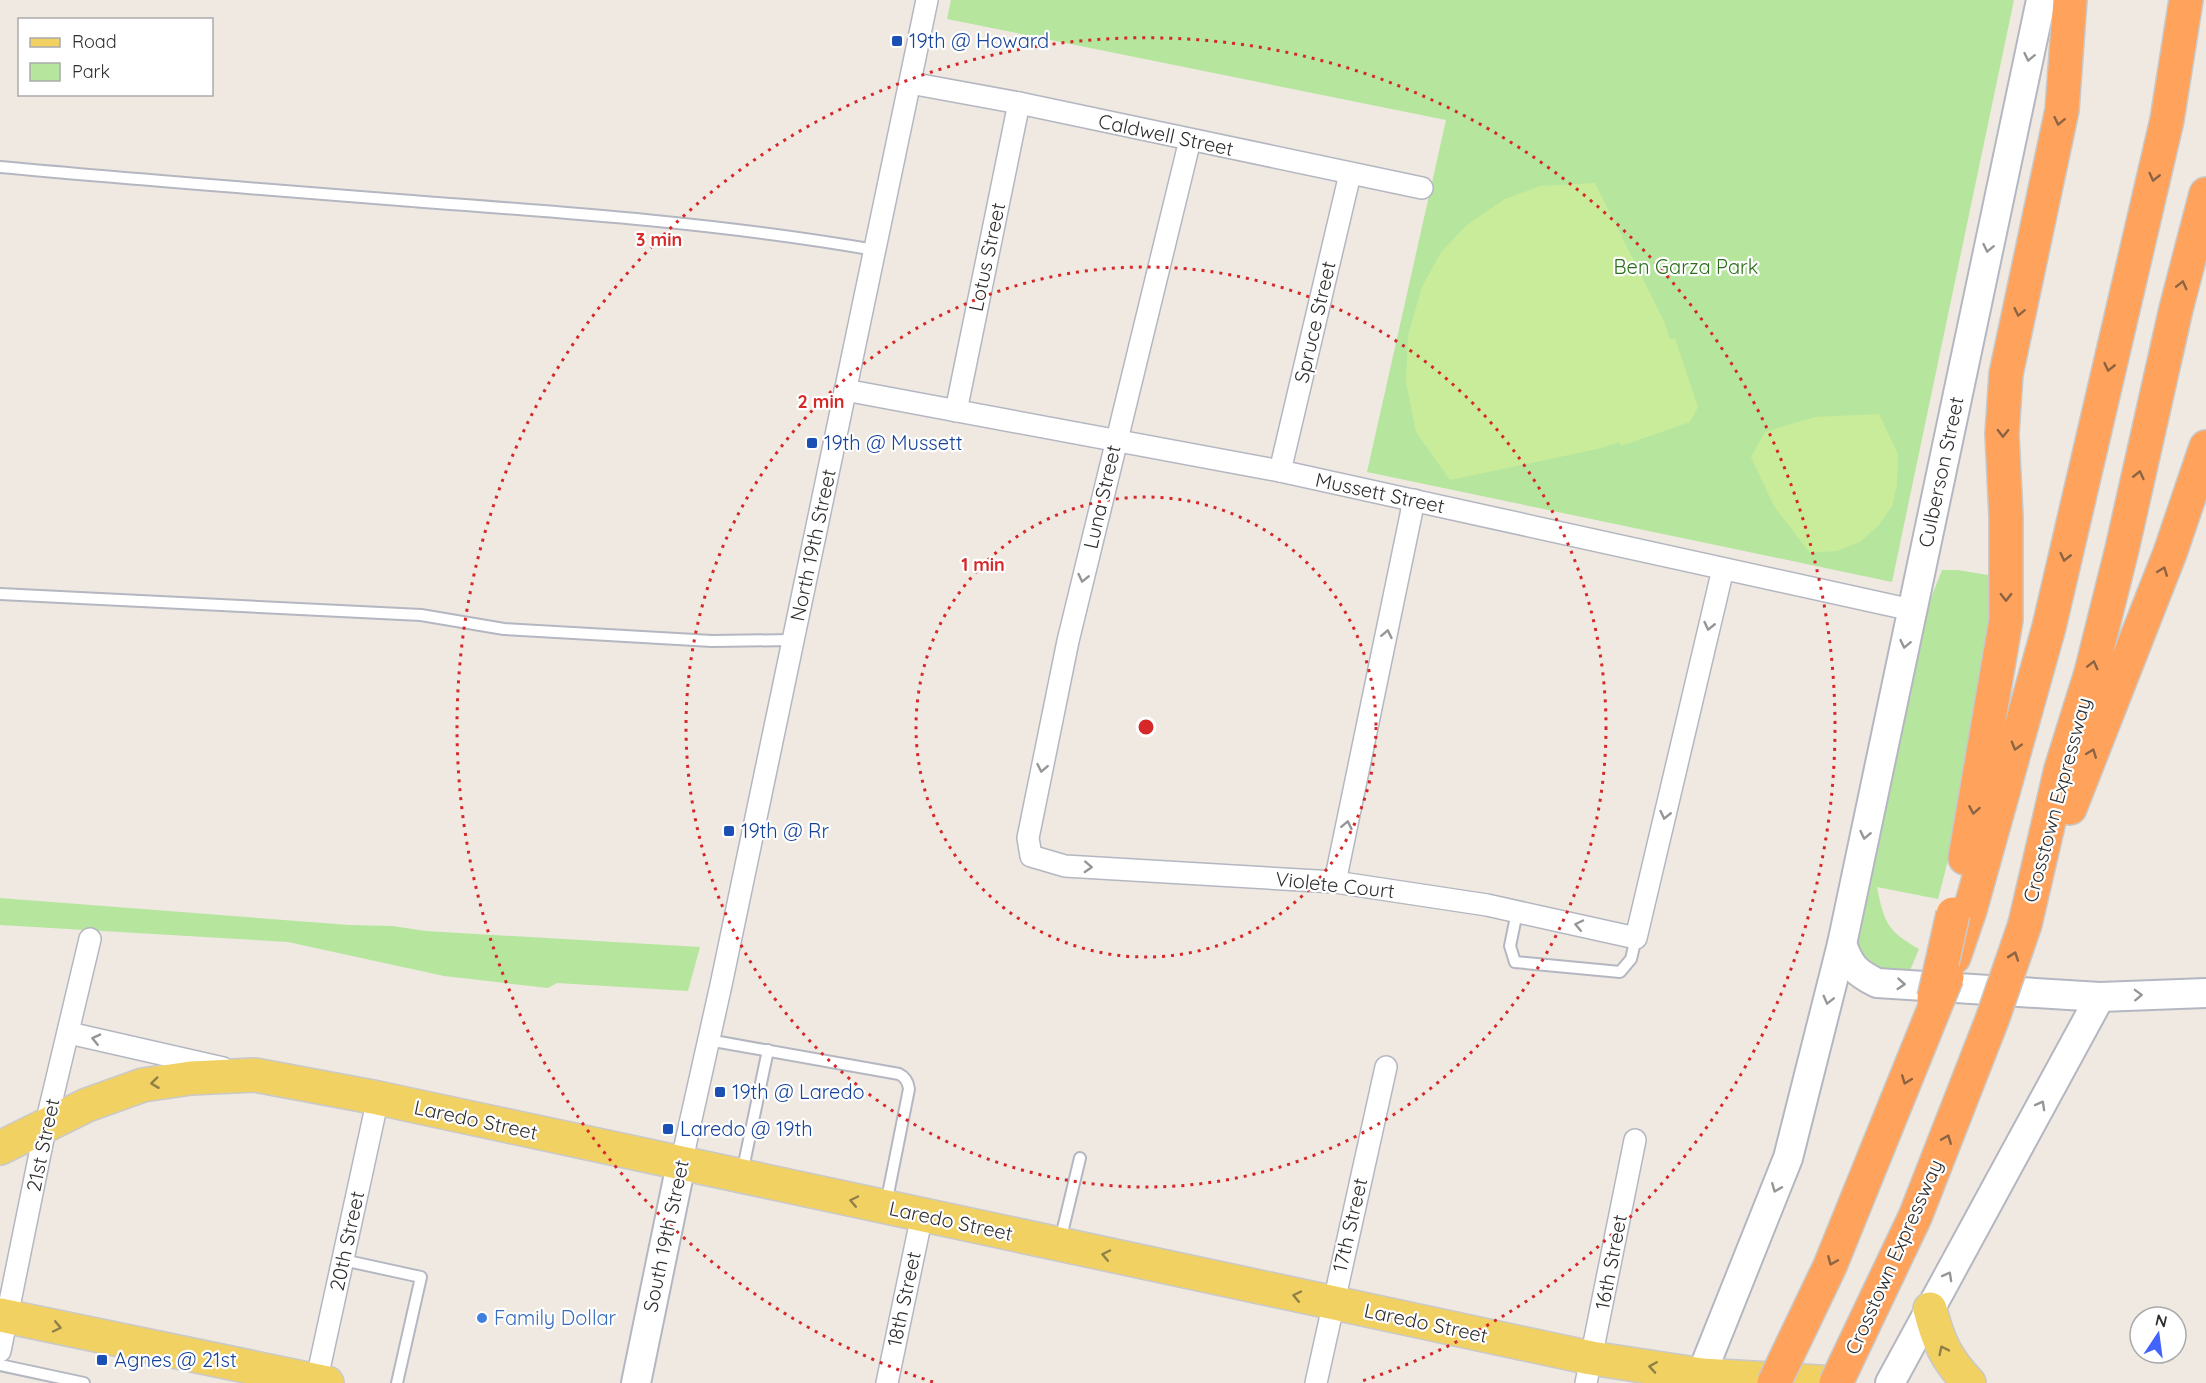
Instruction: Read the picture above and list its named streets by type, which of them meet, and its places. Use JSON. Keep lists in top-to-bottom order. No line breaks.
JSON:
{"streets":{"highway":["Crosstown Expressway"],"main road":["Culberson Street","Laredo Street","South 19th Street"],"street":["Caldwell Street","Lotus Street","Spruce Street","Mussett Street","Luna Street","North 19th Street","Violete Court","21st Street","17th Street","20th Street","16th Street","18th Street"]},"crossings":[["Caldwell Street","Lotus Street"],["Caldwell Street","Spruce Street"],["Caldwell Street","Luna Street"],["Caldwell Street","North 19th Street"],["Lotus Street","Mussett Street"],["Spruce Street","Mussett Street"],["Culberson Street","Mussett Street"],["Mussett Street","Luna Street"],["Mussett Street","North 19th Street"],["Luna Street","Violete Court"],["North 19th Street","South 19th Street"],["Crosstown Expressway","Laredo Street"],["Laredo Street","21st Street"],["Laredo Street","17th Street"],["Laredo Street","South 19th Street"],["Laredo Street","20th Street"],["Laredo Street","16th Street"],["Laredo Street","18th Street"]],"one_way":["Culberson Street","Luna Street","Laredo Street"],"parks":["Ben Garza Park"],"places":{"transit":["19th @ Howard","19th @ Mussett","19th @ Rr","19th @ Laredo","Laredo @ 19th","Agnes @ 21st"],"other":["Family Dollar"]},"legend":["Road","Park"],"north":"top","rings":["3 min","2 min","1 min"]}
